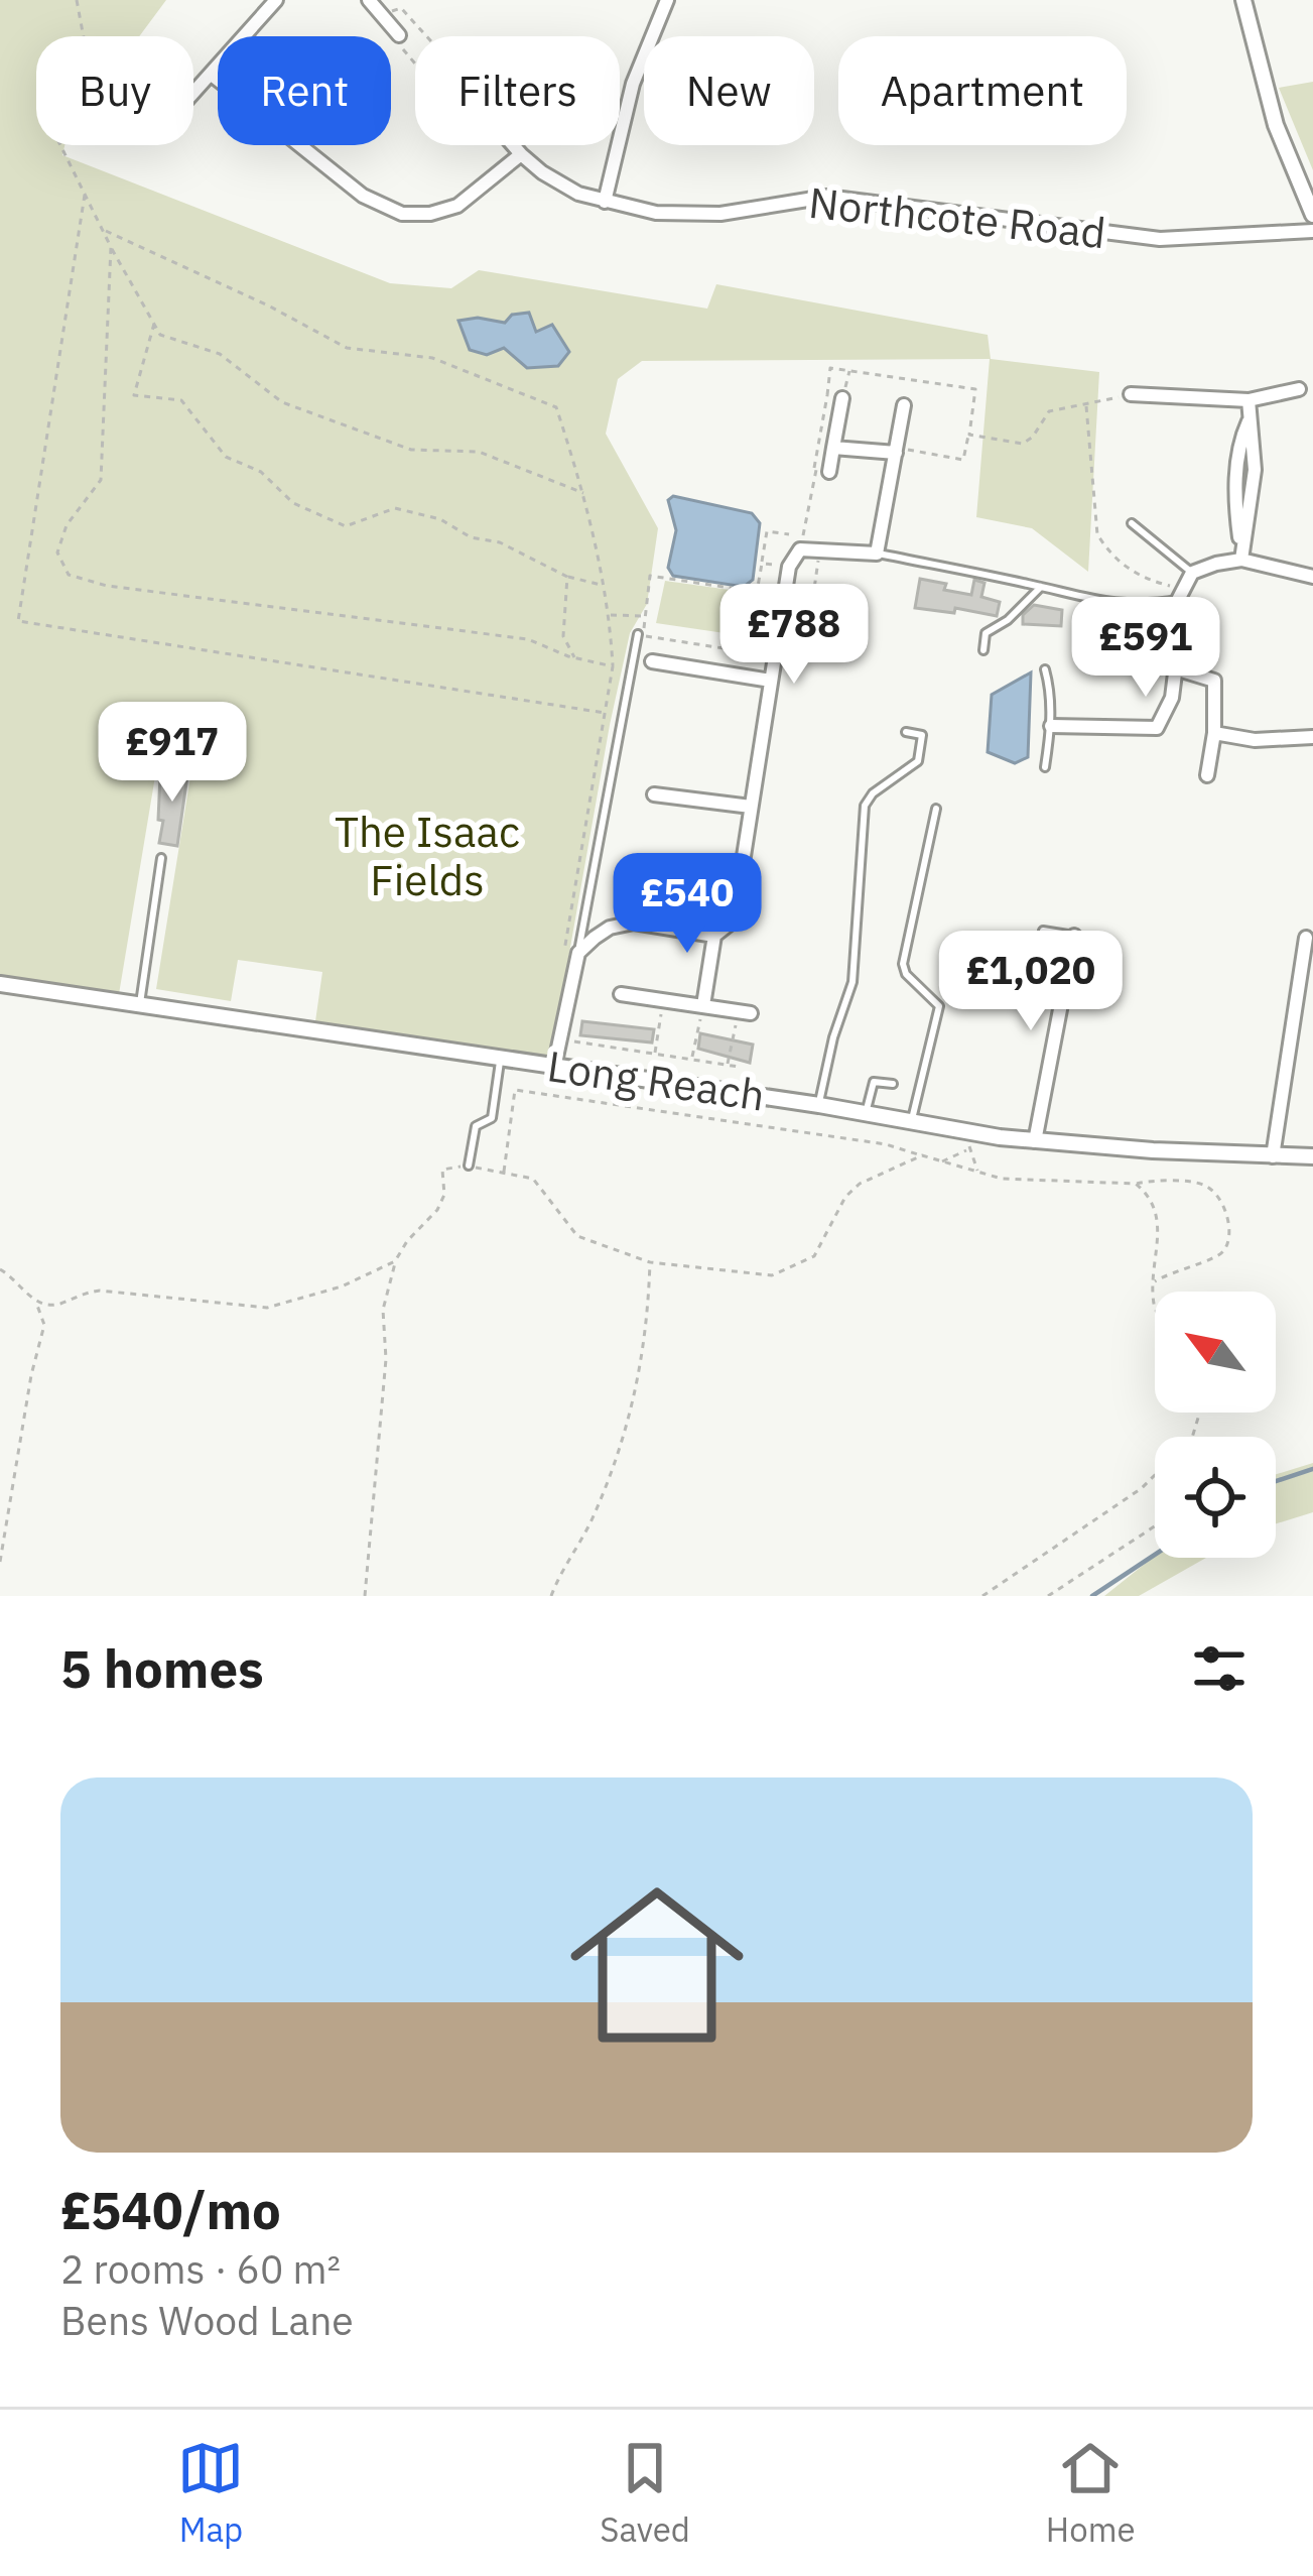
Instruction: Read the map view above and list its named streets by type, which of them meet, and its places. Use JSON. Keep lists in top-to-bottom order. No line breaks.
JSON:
{"streets":{"street":["Northcote Road","Long Reach"]},"parks":["The Isaac Fields"],"north":"top left","page":{"chip":["Buy","Rent","Filters","New","Apartment"],"price":["£788","£591","£917","£540","£1,020"],"heading":"5 homes","list":[{"name":"£540/mo","note":"2 rooms · 60 m² · Bens Wood Lane"}],"tabs":["Map","Saved","Home"]}}
